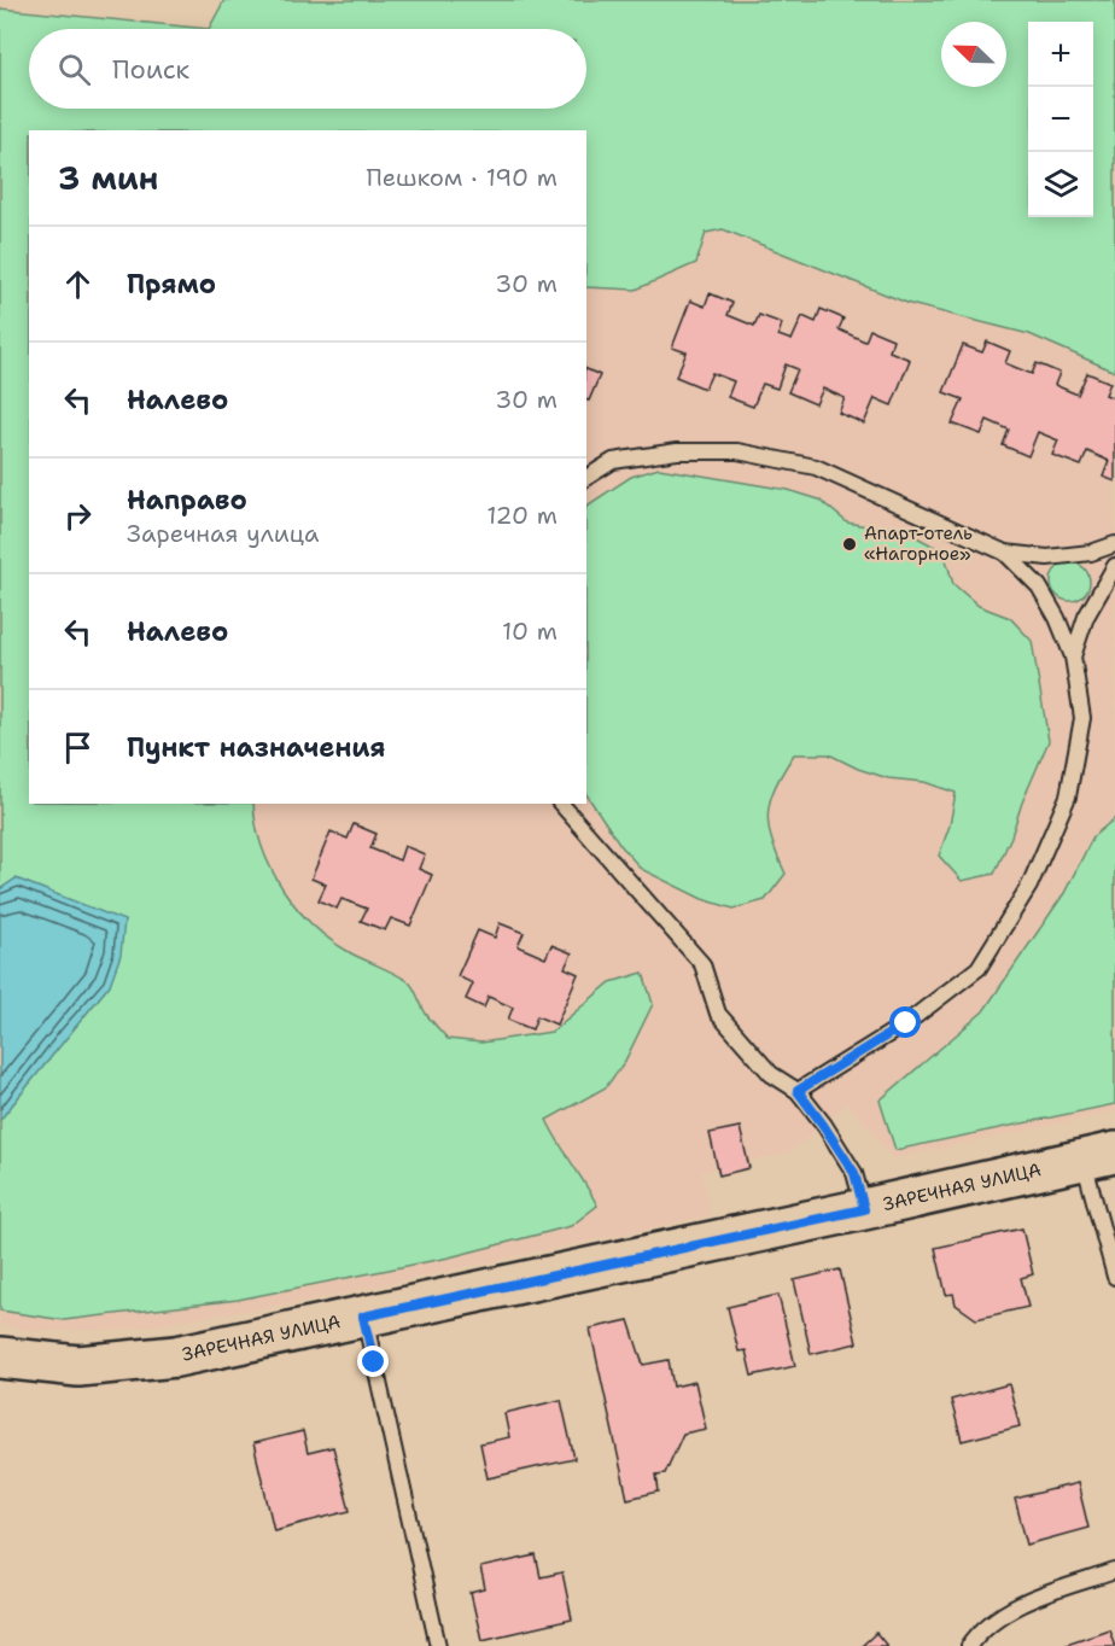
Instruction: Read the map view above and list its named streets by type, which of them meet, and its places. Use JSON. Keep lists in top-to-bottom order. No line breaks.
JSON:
{"streets":{"main road":["ЗАРЕЧНАЯ УЛИЦА"]},"places":["Апарт-отель «Нагорное»"],"north":"top left","page":{"map_buttons":["+","−"],"search":"Поиск","heading":["3 мин","Пешком · 190 m"],"list":[["Прямо","30 m"],["Налево","30 m"],["Направо","Заречная улица","120 m"],["Налево","10 m"],"Пункт назначения"]}}
